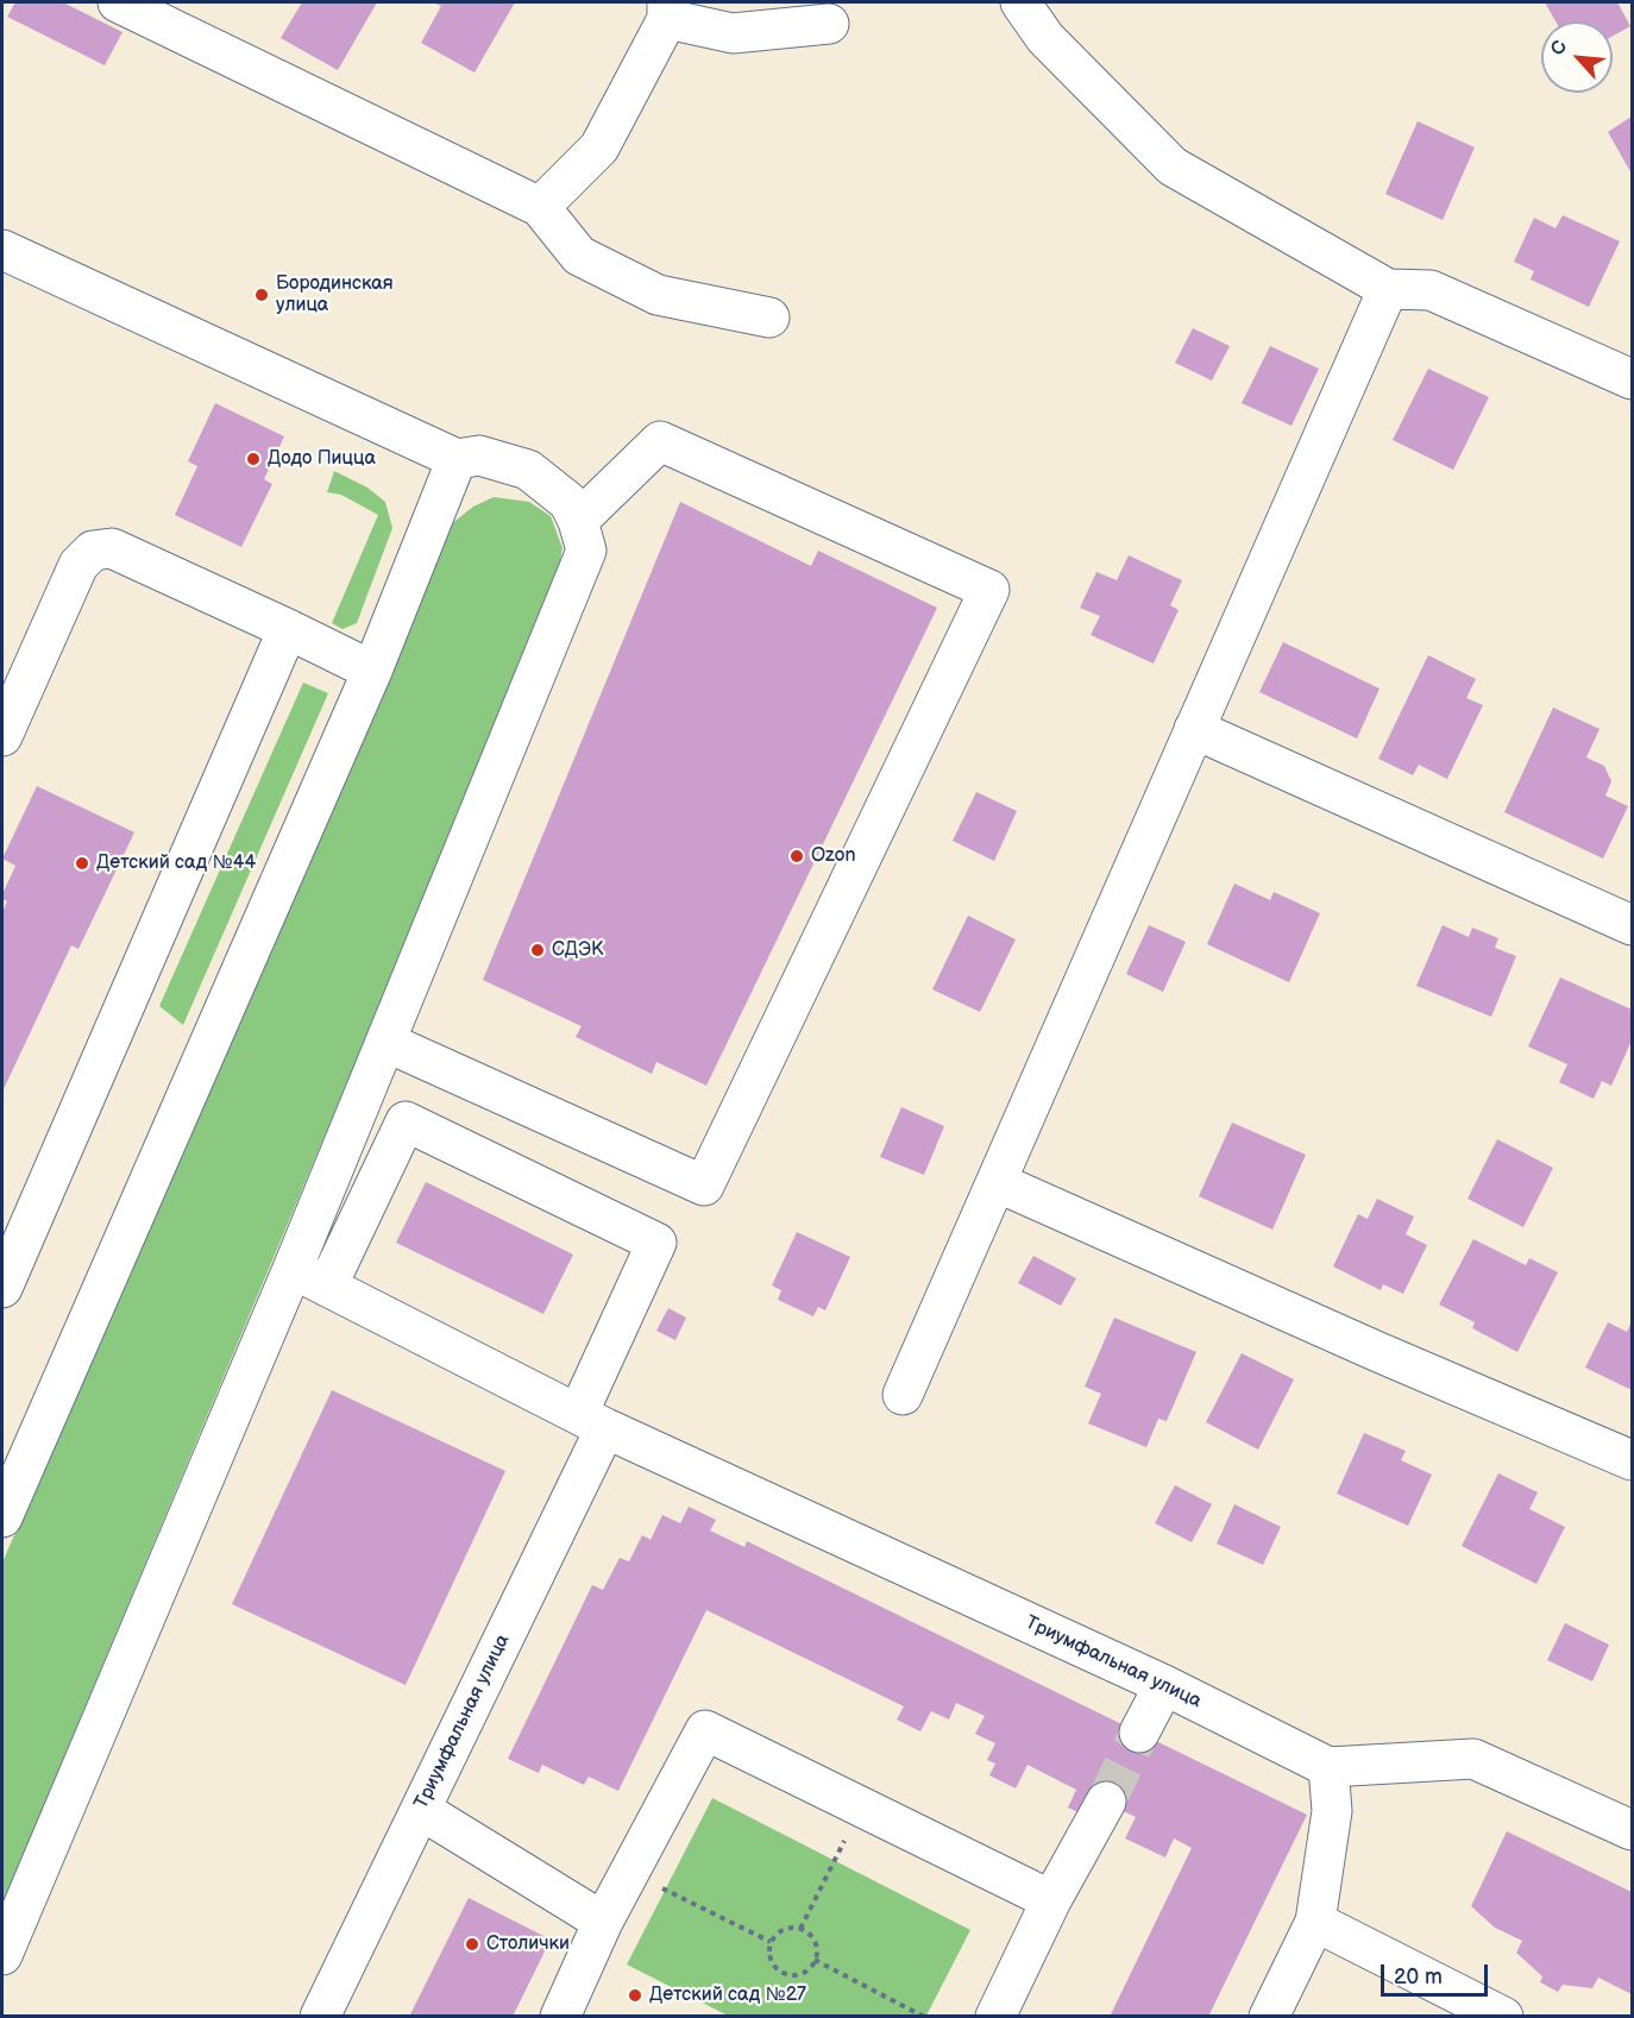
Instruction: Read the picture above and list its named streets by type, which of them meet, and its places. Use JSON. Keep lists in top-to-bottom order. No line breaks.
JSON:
{"streets":{"street":["Триумфальная улица"]},"places":["Бородинская улица","Додо Пицца","Ozon","Детский сад №44","СДЭК","Столички","Детский сад №27"],"scale_bar":"20 m","north":"top left"}
